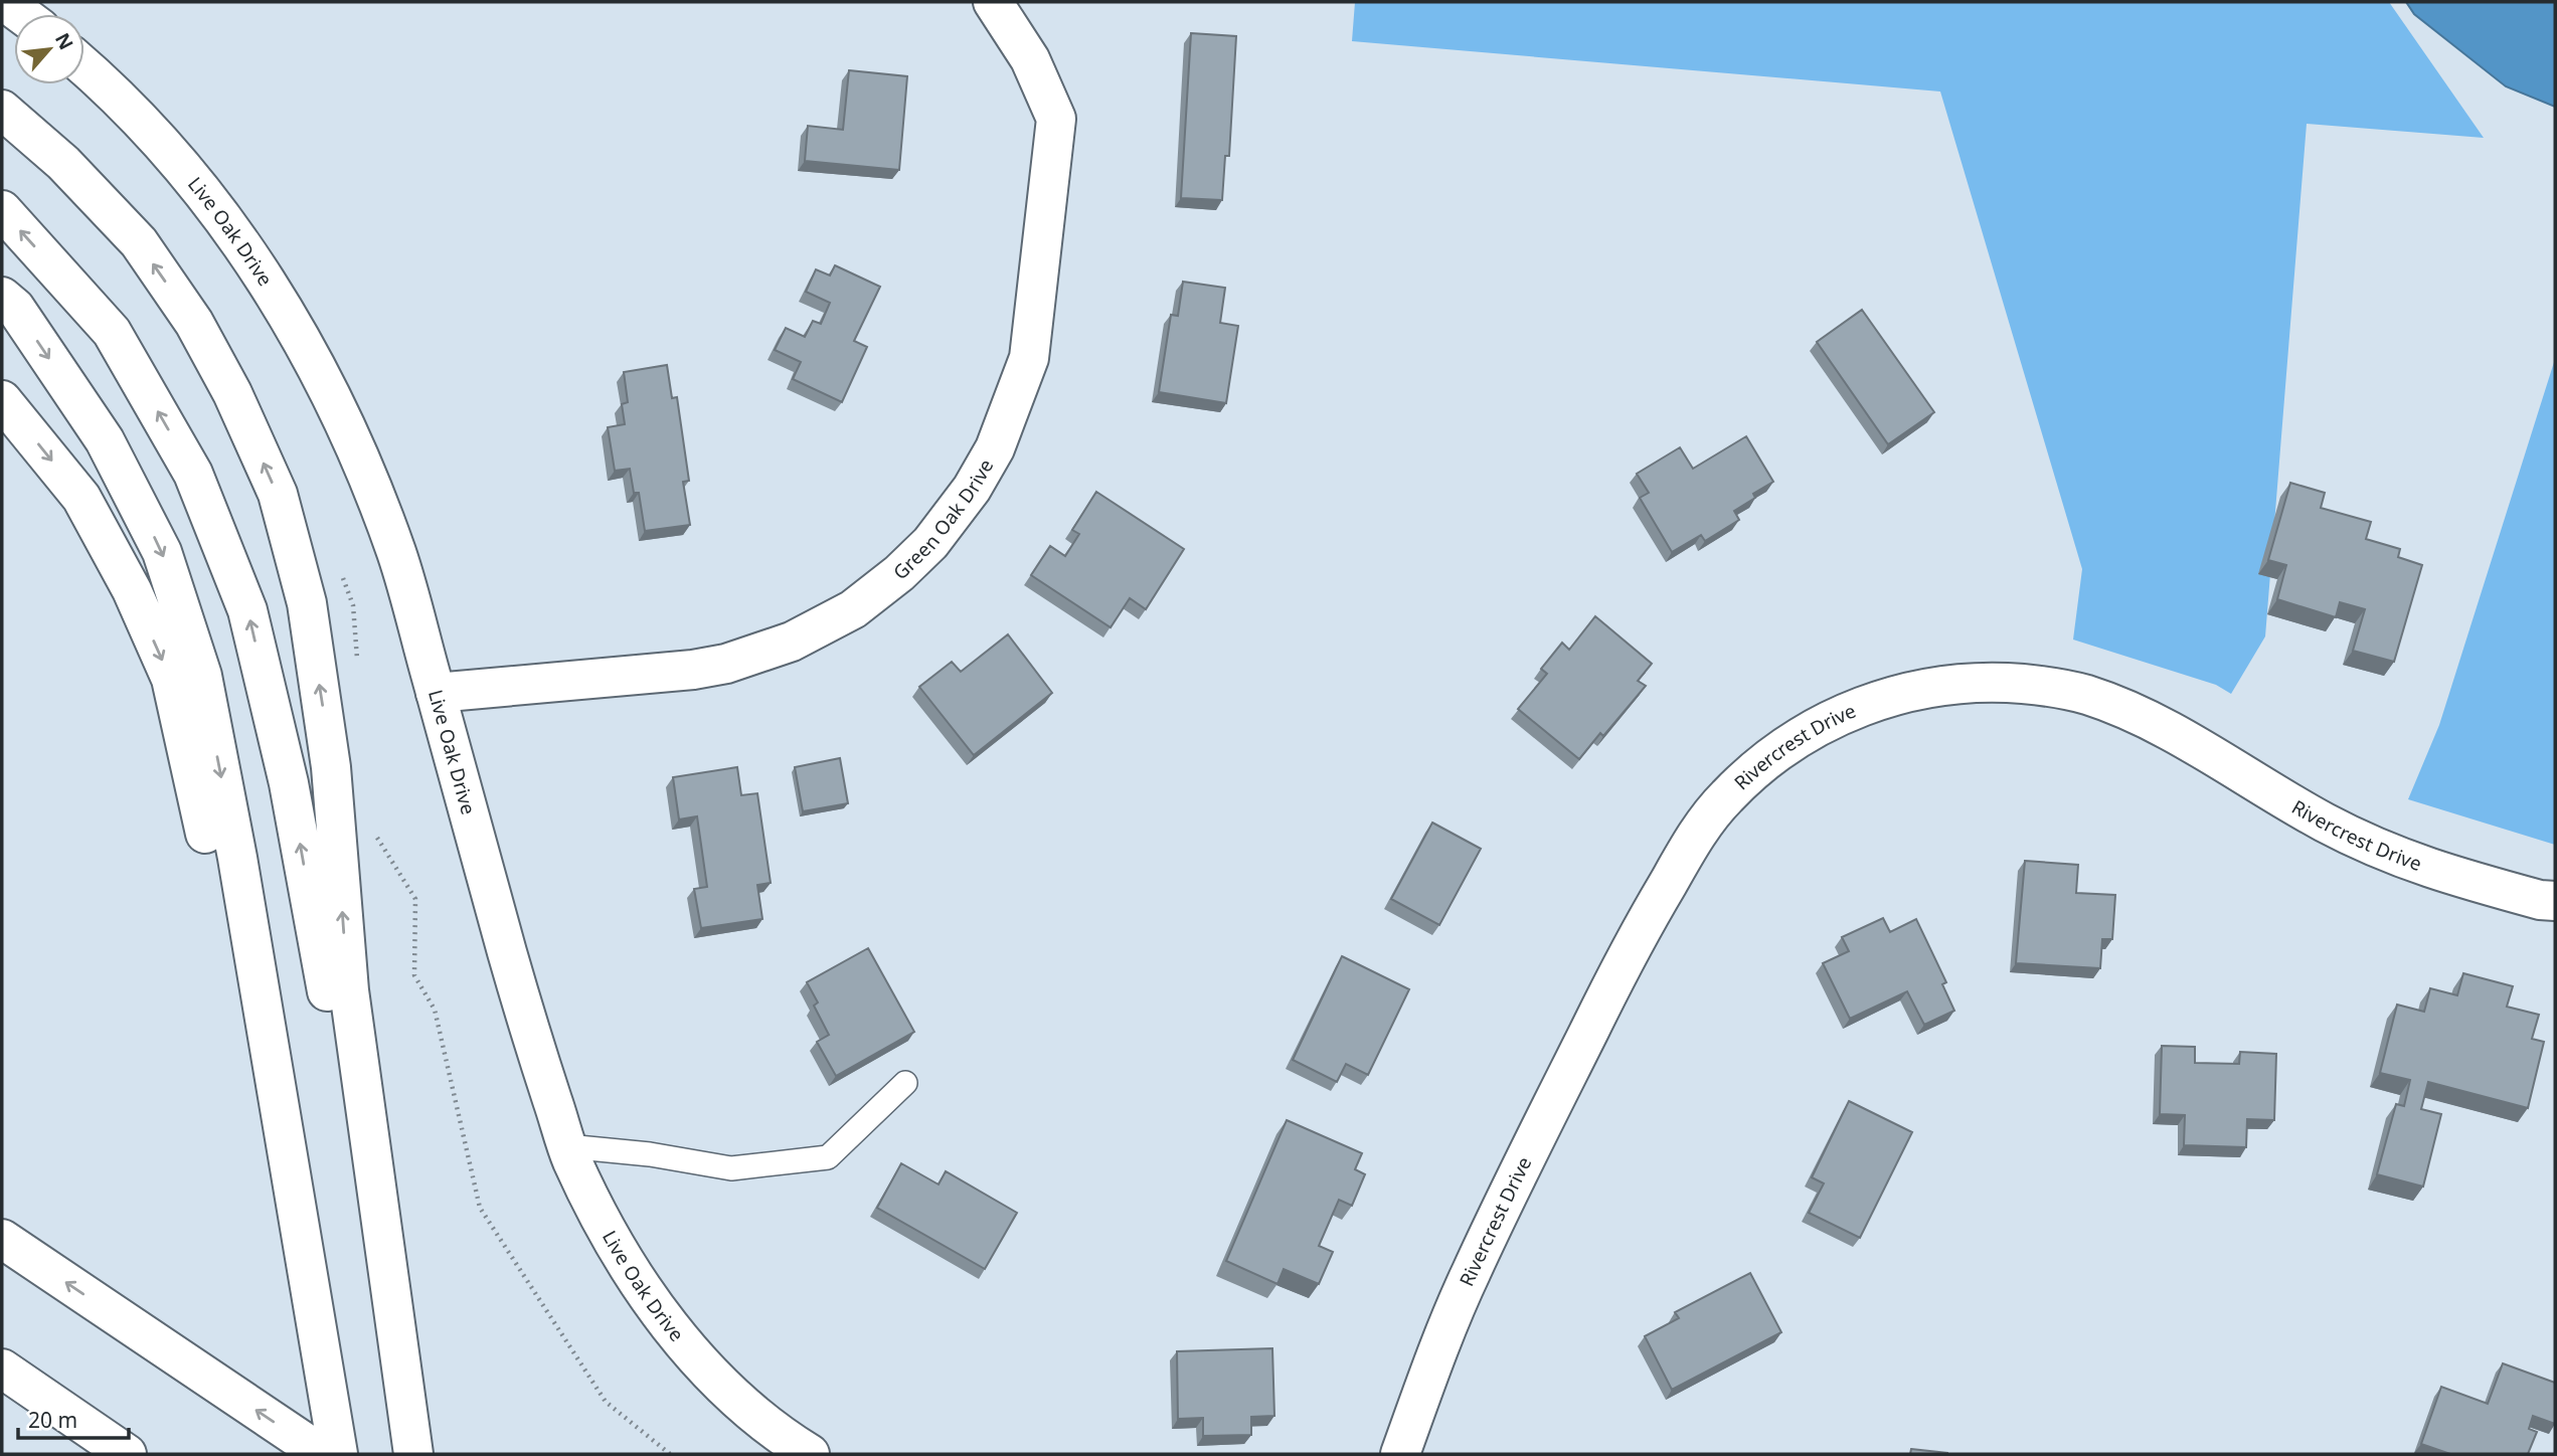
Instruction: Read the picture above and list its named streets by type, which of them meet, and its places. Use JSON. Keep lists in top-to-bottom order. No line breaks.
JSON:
{"streets":{"main road":["Live Oak Drive","Green Oak Drive","Rivercrest Drive"]},"crossings":[["Live Oak Drive","Green Oak Drive"]],"scale_bar":"20 m","north":"top right"}
